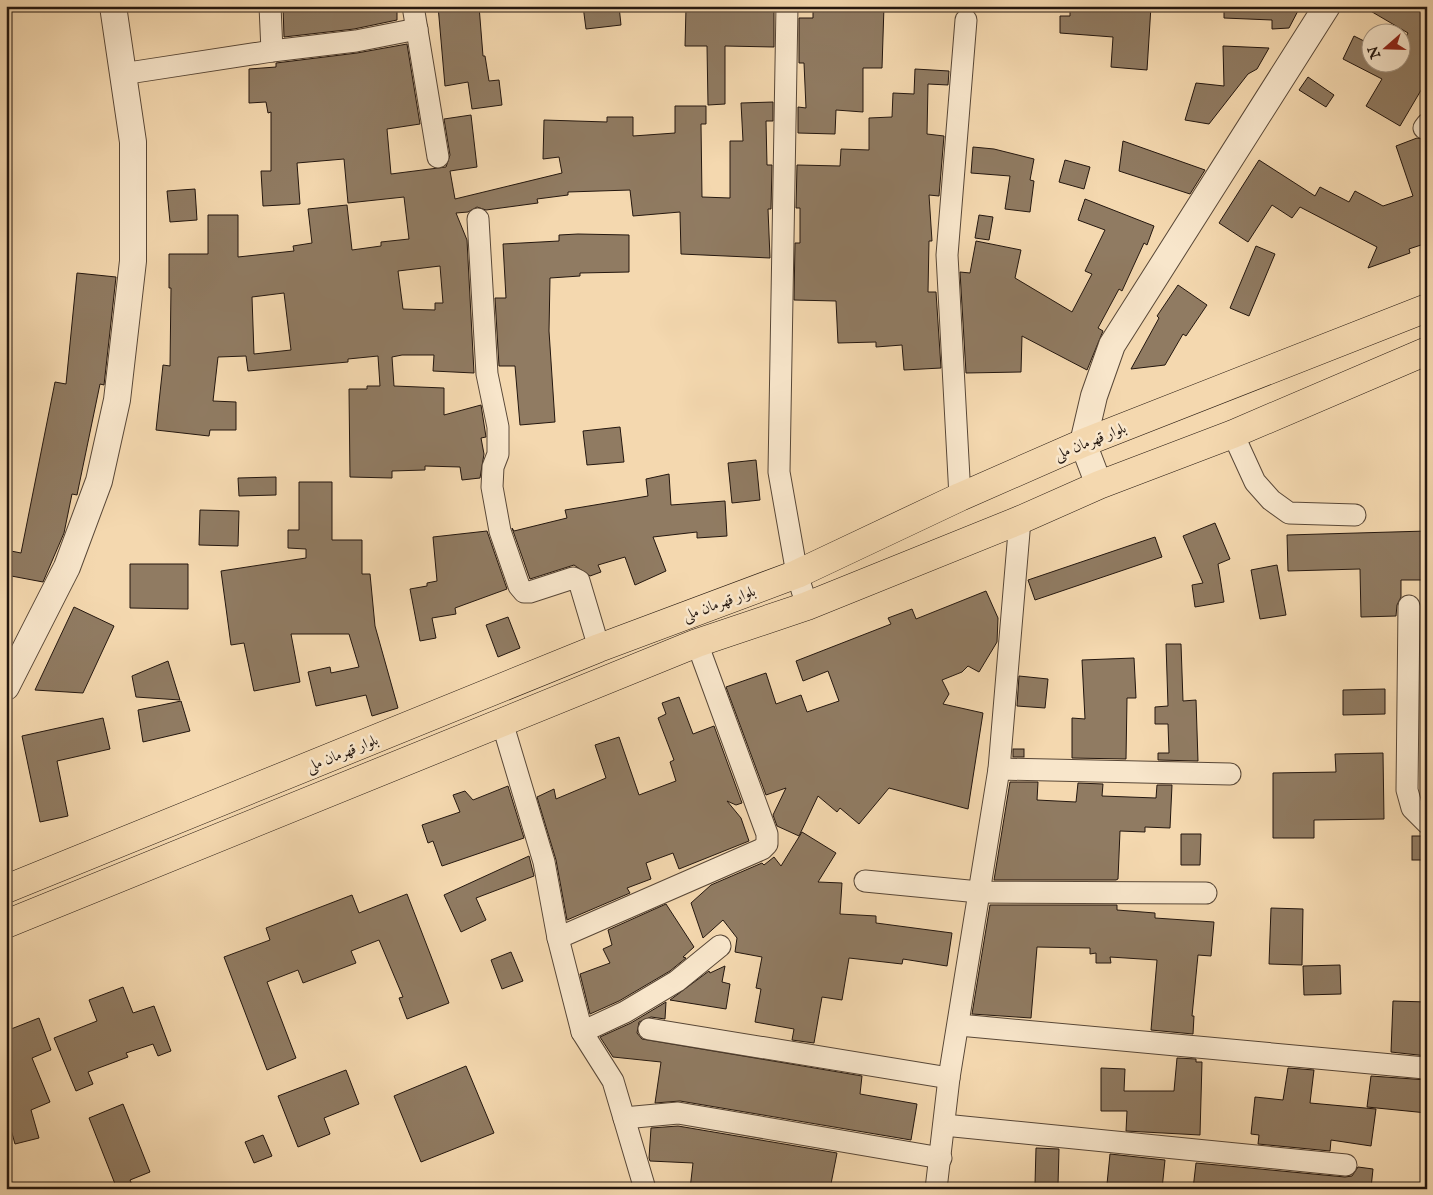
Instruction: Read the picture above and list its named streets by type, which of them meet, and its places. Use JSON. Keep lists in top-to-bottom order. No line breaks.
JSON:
{"streets":{"highway":["بلوار قهرمان ملی"]},"north":"left"}
